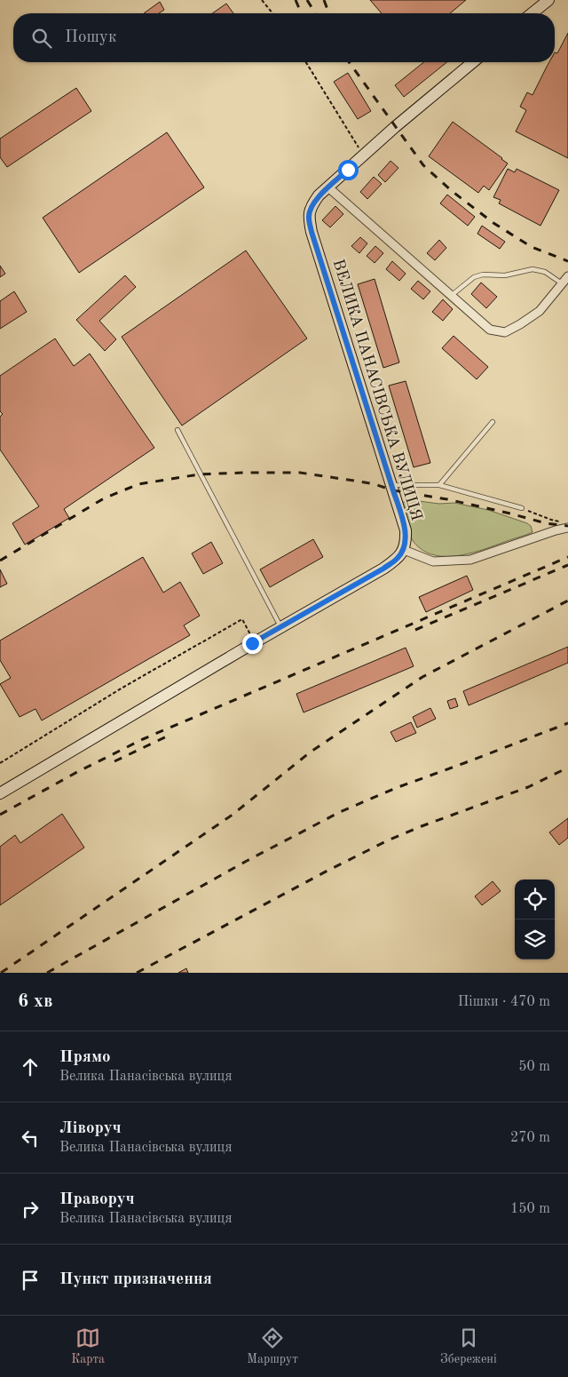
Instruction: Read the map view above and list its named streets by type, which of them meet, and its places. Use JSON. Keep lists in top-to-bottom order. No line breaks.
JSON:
{"streets":{"street":["ВЕЛИКА ПАНАСІВСЬКА ВУЛИЦЯ"]},"page":{"search":"Пошук","heading":["6 хв","Пішки · 470 m"],"list":[["Прямо","Велика Панасівська вулиця","50 m"],["Ліворуч","Велика Панасівська вулиця","270 m"],["Праворуч","Велика Панасівська вулиця","150 m"],"Пункт призначення"],"nav":["Карта","Маршрут","Збережені"]}}
